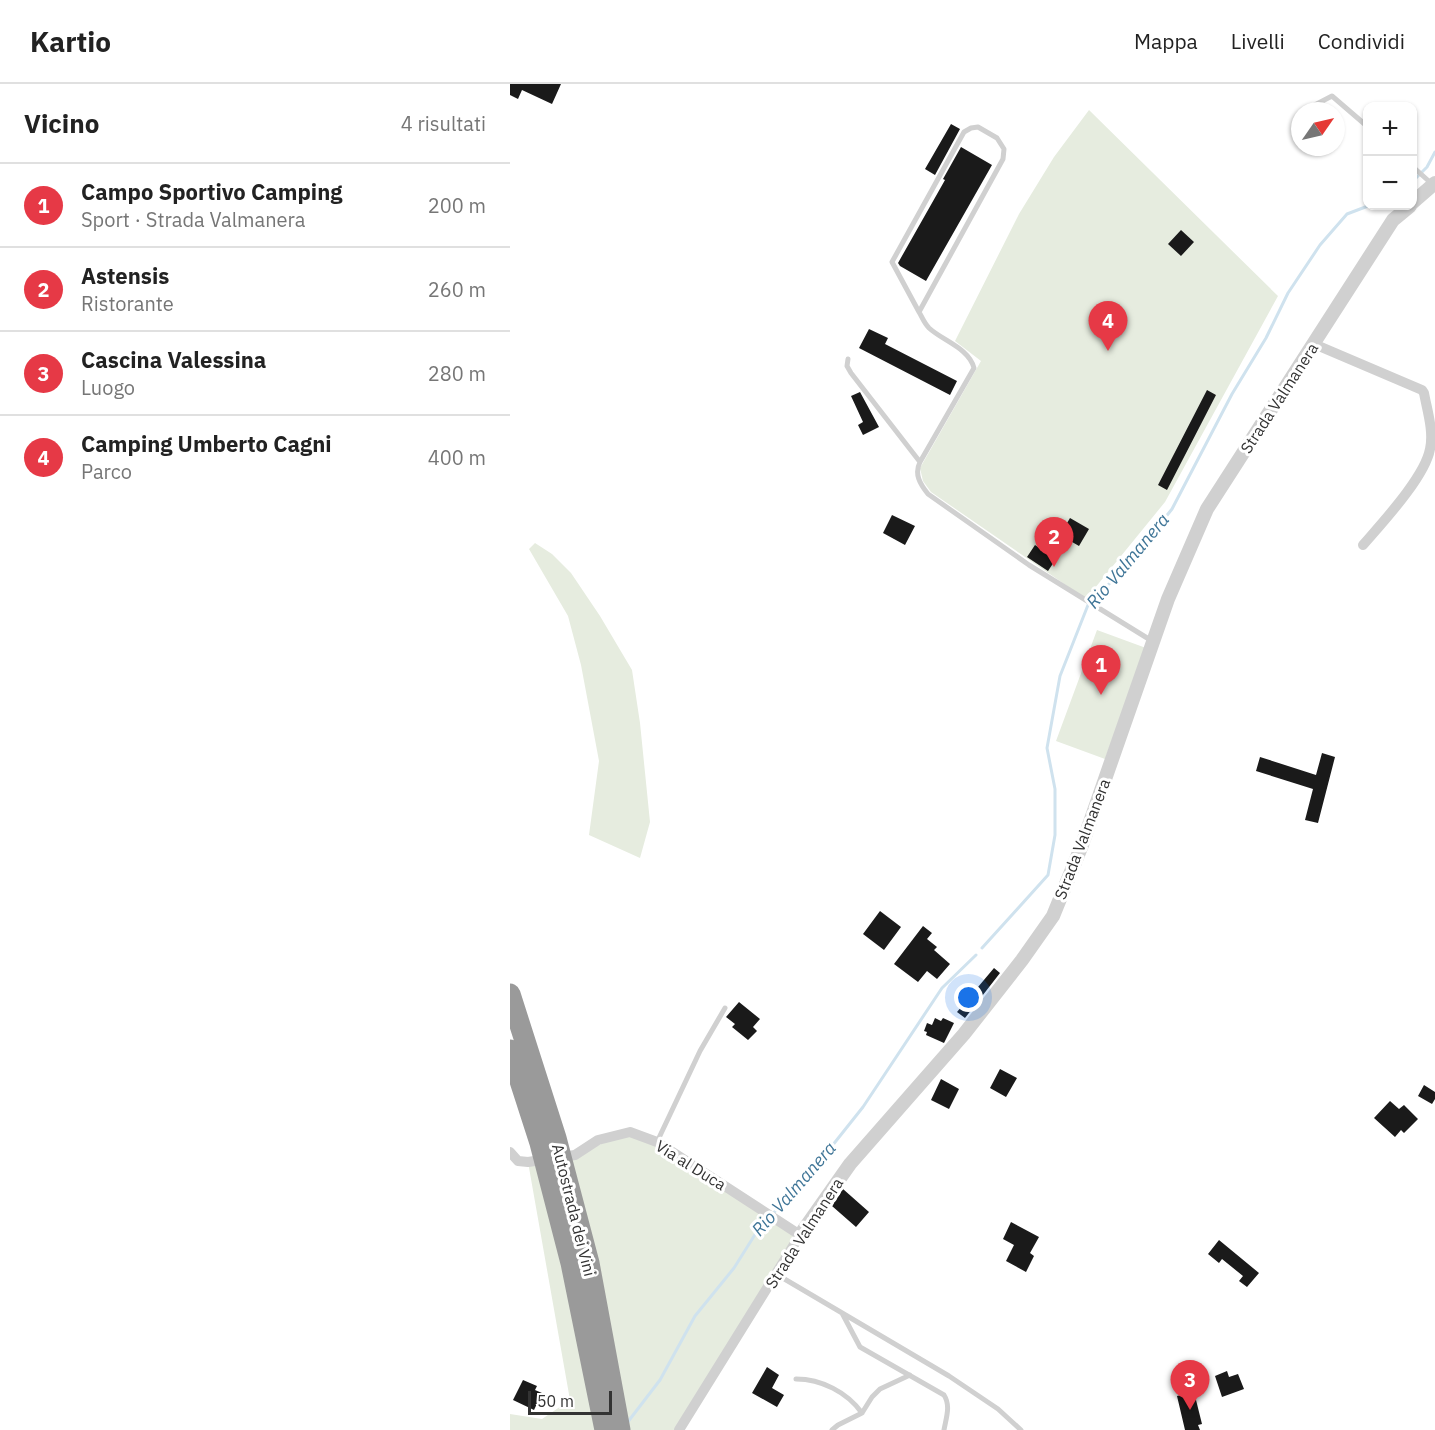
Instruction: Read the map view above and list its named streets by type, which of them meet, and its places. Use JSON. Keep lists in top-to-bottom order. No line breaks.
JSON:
{"streets":{"highway":["Autostrada dei Vini"],"street":["Strada Valmanera","Via al Duca"]},"crossings":[["Strada Valmanera","Via al Duca"]],"water":["Rio Valmanera"],"scale_bar":"50 m","north":"top right","page":{"header":"Kartio","nav":["Mappa","Livelli","Condividi"],"heading":["Vicino","4 risultati"],"map_buttons":["+","−"],"list":[{"mark":"1","name":"Campo Sportivo Camping","note":"Sport · Strada Valmanera","value":"200 m"},{"mark":"2","name":"Astensis","note":"Ristorante","value":"260 m"},{"mark":"3","name":"Cascina Valessina","note":"Luogo","value":"280 m"},{"mark":"4","name":"Camping Umberto Cagni","note":"Parco","value":"400 m"}],"pins":["4","2","1","3"],"scale":"50 m"}}
